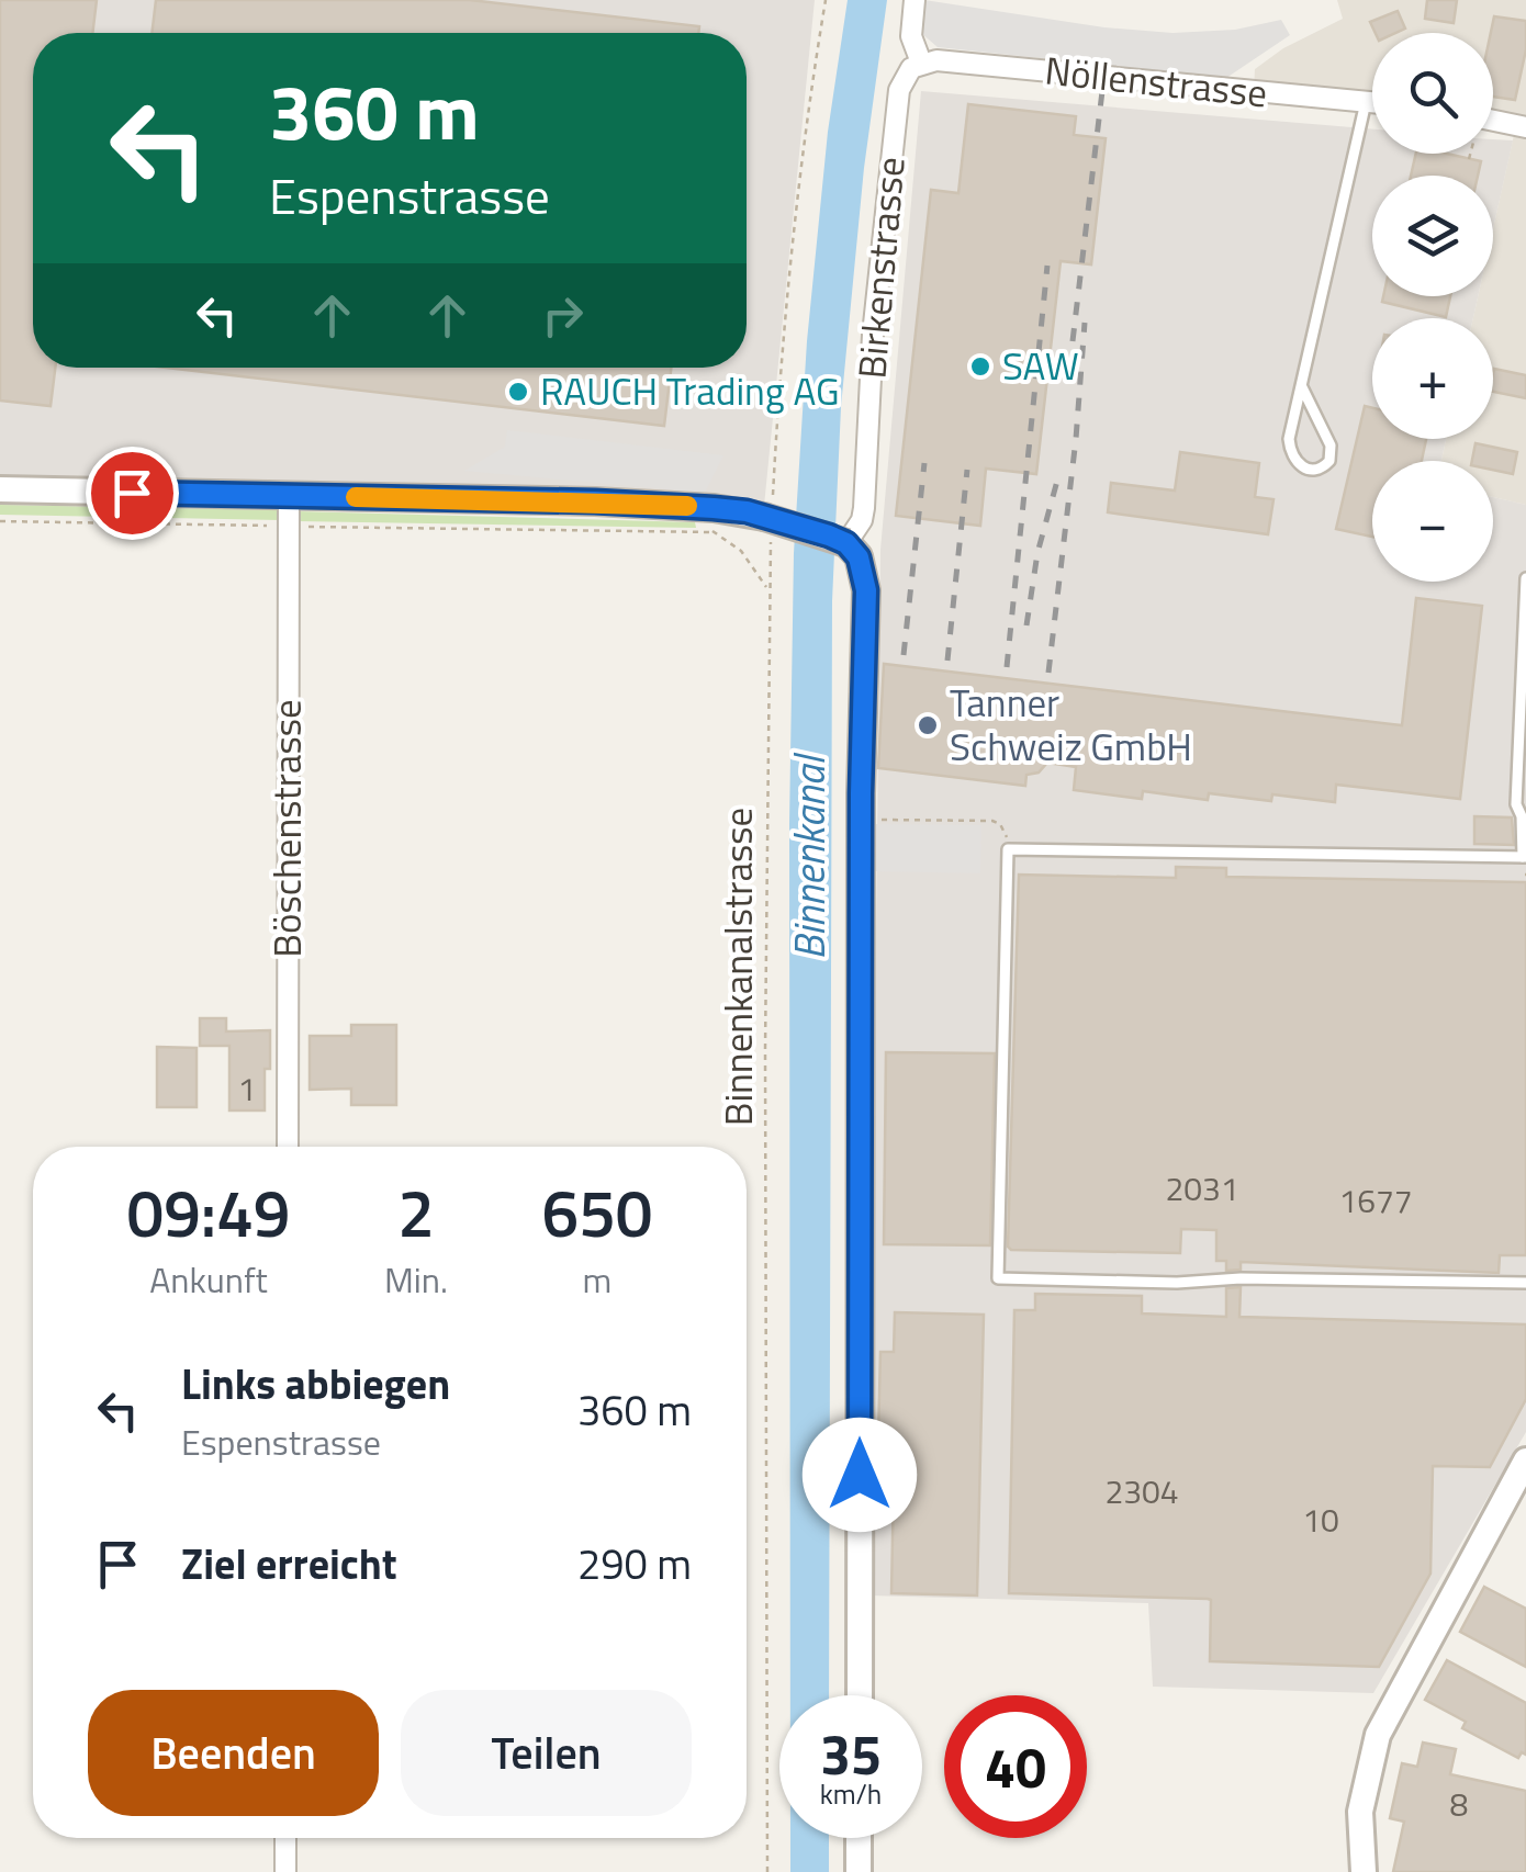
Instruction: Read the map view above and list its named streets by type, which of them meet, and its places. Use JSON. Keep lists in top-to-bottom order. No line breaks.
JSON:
{"streets":{"street":["Nöllenstrasse","Birkenstrasse","Böschenstrasse"],"path":["Binnenkanalstrasse"]},"crossings":[["Nöllenstrasse","Birkenstrasse"]],"water":["Binnenkanal"],"places":["SAW","RAUCH Trading AG","Tanner Schweiz GmbH"],"house_numbers":["1","2031","1677","2304","10","8"],"page":{"map_buttons":["+","−"],"turn":["360 m","Espenstrasse"],"eta":["09:49","Ankunft","2","Min.","650","m"],"list":[{"name":"Links abbiegen","note":"Espenstrasse","value":"360 m"},{"name":"Ziel erreicht","value":"290 m"}],"buttons":["Beenden","Teilen"],"speed":"35 km/h","limit":"40"}}
